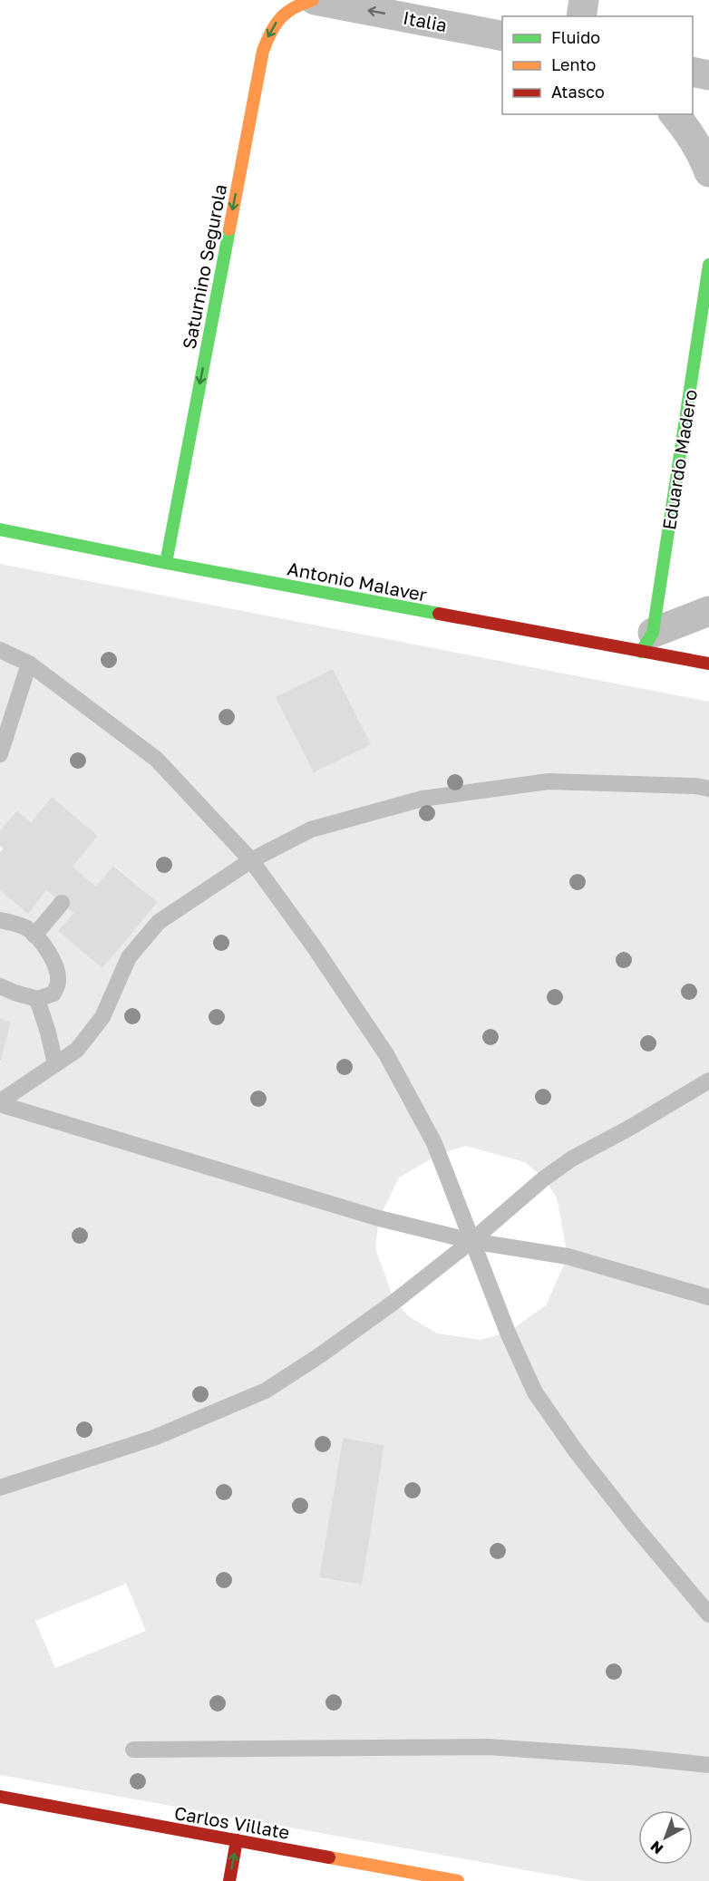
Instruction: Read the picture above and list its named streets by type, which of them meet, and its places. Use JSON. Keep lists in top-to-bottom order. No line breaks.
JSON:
{"streets":{"street":["Italia","Saturnino Segurola","Eduardo Madero","Antonio Malaver","Carlos Villate"]},"crossings":[["Italia","Saturnino Segurola"],["Saturnino Segurola","Antonio Malaver"],["Eduardo Madero","Antonio Malaver"]],"one_way":["Italia","Saturnino Segurola"],"legend":["Fluido","Lento","Atasco"],"north":"bottom left"}
